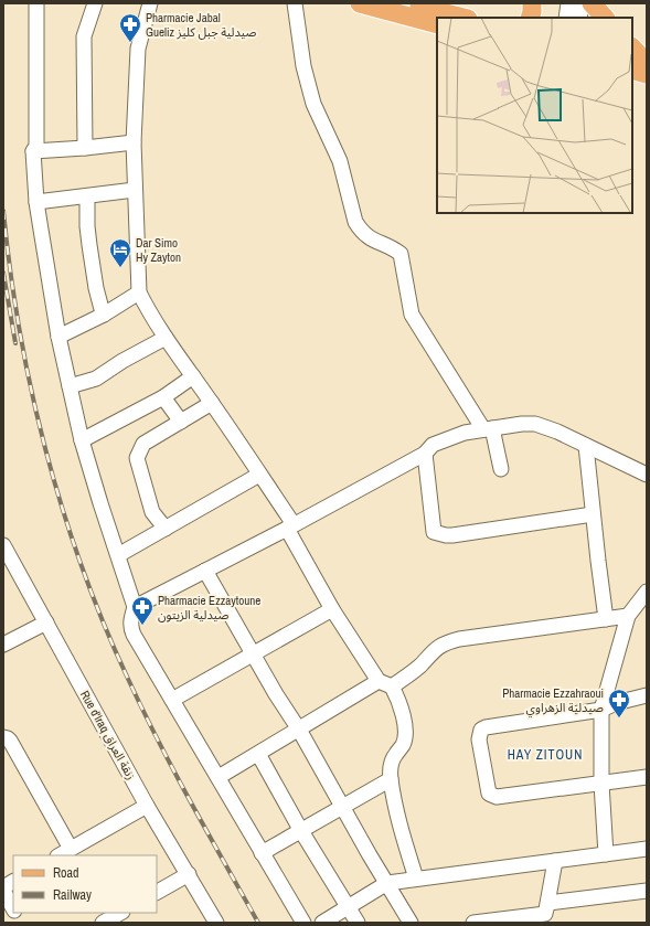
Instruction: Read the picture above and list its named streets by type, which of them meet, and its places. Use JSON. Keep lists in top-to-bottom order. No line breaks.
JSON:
{"streets":{"street":["Rue d'Iraq زنقة العراق"]},"districts":["HAY ZITOUN"],"places":{"pharmacy":["Pharmacie Jabal Gueliz صيدلية جبل كليز","Pharmacie Ezzaytoune صيدلية الزيتون","Pharmacie Ezzahraoui صيدلية الزهراوي"],"hotel":["Dar Simo Hy Zayton"]},"legend":["Road","Railway"]}
